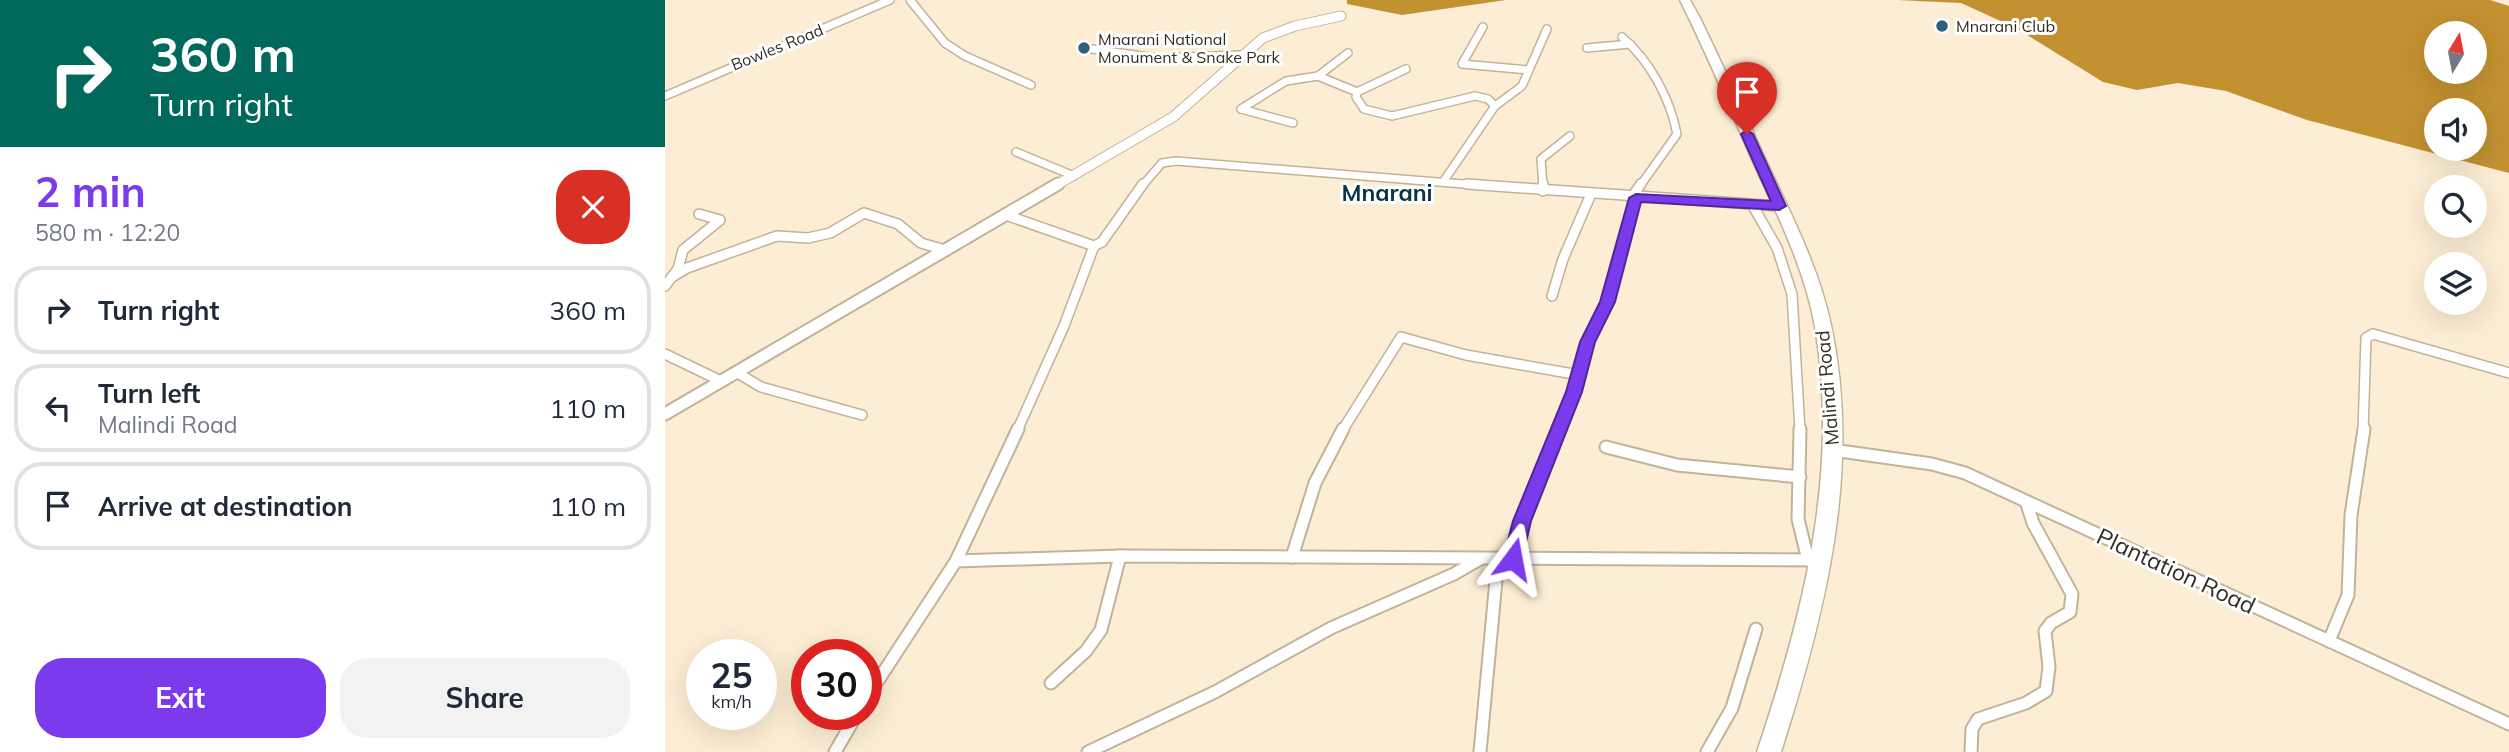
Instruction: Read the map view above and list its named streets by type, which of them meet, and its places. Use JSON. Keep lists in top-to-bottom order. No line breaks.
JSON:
{"streets":{"highway":["Malindi Road"],"street":["Bowles Road","Plantation Road"]},"crossings":[["Malindi Road","Plantation Road"]],"districts":["Mnarani"],"places":["Mnarani Club","Mnarani National Monument & Snake Park"],"north":"top","page":{"turn":["360 m","Turn right"],"heading":["2 min","580 m · 12:20"],"list":[{"name":"Turn right","value":"360 m"},{"name":"Turn left","note":"Malindi Road","value":"110 m"},{"name":"Arrive at destination","value":"110 m"}],"speed":"25 km/h","limit":"30","buttons":["Exit","Share"]}}
